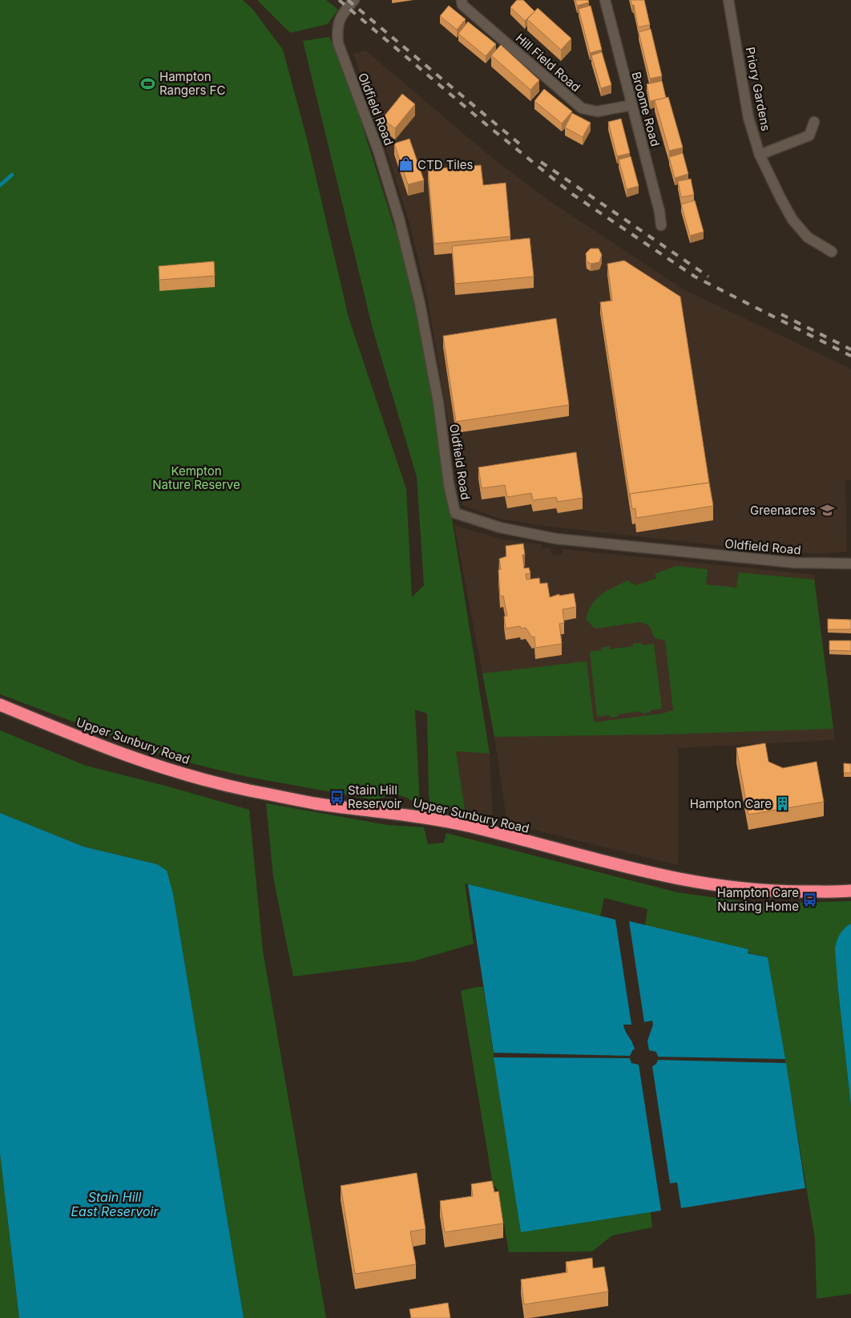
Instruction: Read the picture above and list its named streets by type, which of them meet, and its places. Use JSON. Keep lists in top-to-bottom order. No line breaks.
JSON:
{"streets":{"highway":["Upper Sunbury Road"],"street":["Hill Field Road","Priory Gardens","Oldfield Road","Broome Road"]},"crossings":[["Hill Field Road","Broome Road"]],"water":["Stain Hill East Reservoir"],"parks":["Kempton Nature Reserve"],"places":{"sports":["Hampton Rangers FC"],"shop":["CTD Tiles"],"school or university":["Greenacres"],"bus stop":["Stain Hill Reservoir","Hampton Care Nursing Home"],"building":["Hampton Care"]}}
